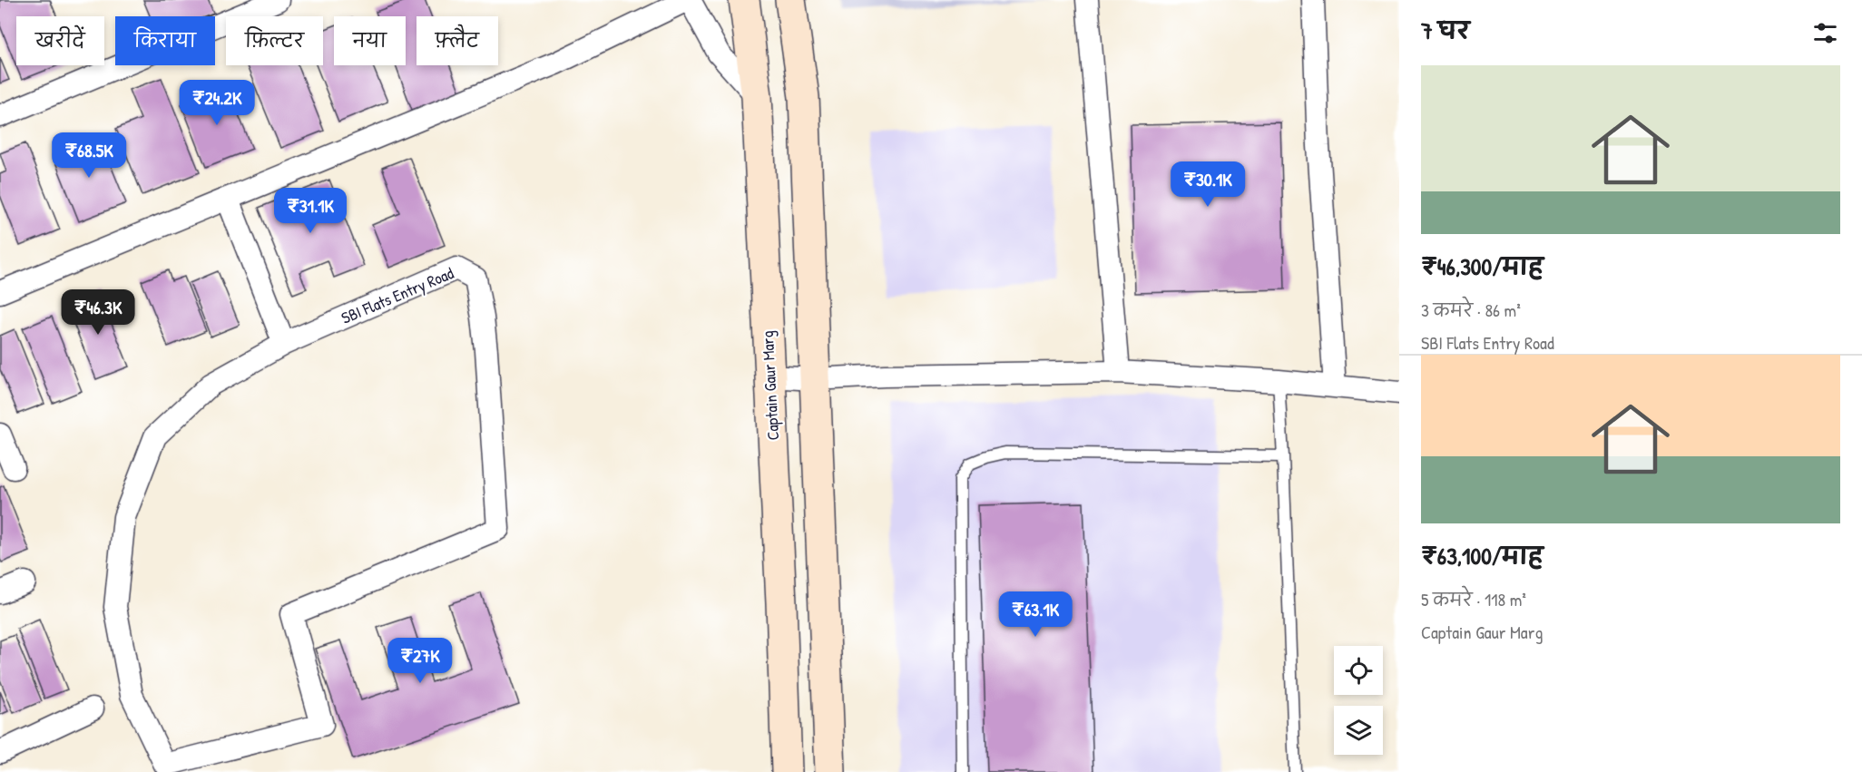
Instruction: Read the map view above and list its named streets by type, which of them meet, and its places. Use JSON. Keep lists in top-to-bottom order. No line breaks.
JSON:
{"streets":{"main road":["Captain Gaur Marg"],"street":["SBI Flats Entry Road"]},"page":{"heading":"7 घर","chip":["खरीदें","किराया","फ़िल्टर","नया","फ़्लैट"],"list":[{"name":"₹46,300/माह","note":"3 कमरे · 86 m² · SBI Flats Entry Road"},{"name":"₹63,100/माह","note":"5 कमरे · 118 m² · Captain Gaur Marg"}],"price":["₹24.2K","₹68.5K","₹30.1K","₹31.1K","₹46.3K","₹63.1K","₹27K"]}}
